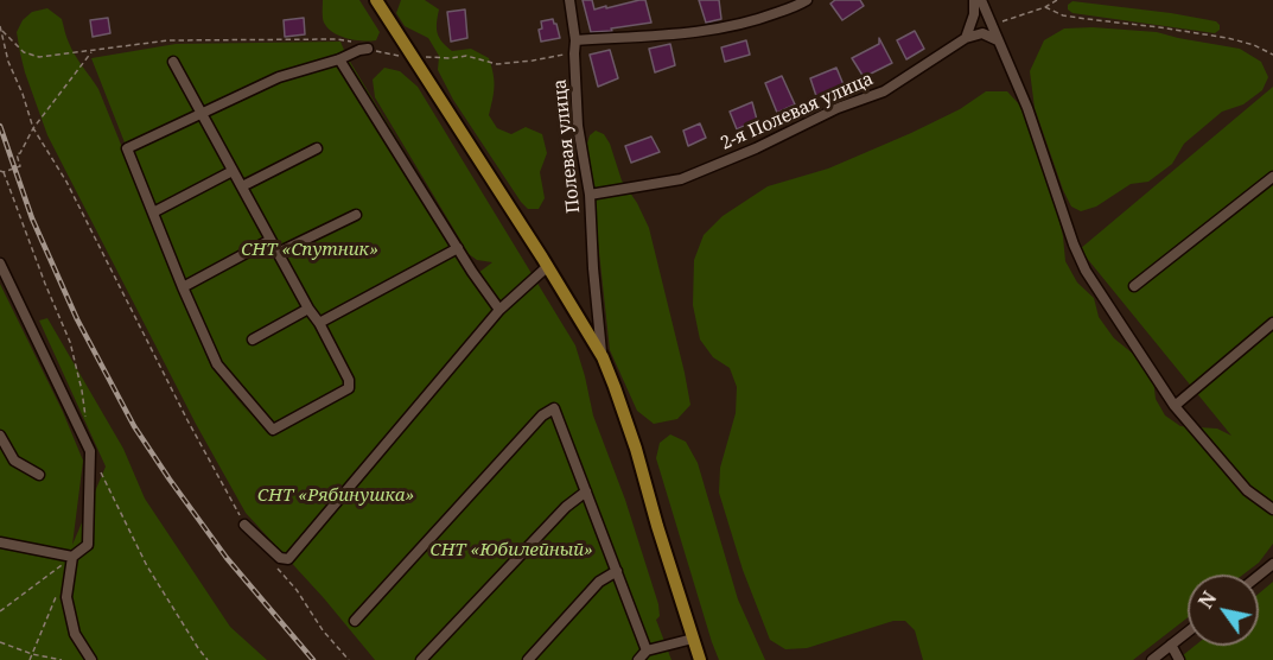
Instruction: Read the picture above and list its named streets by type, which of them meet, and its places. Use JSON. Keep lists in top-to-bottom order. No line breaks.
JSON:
{"streets":{"street":["2-я Полевая улица","Полевая улица"]},"crossings":[["2-я Полевая улица","Полевая улица"]],"parks":["СНТ «Спутник»","СНТ «Рябинушка»","СНТ «Юбилейный»"],"north":"top left"}
